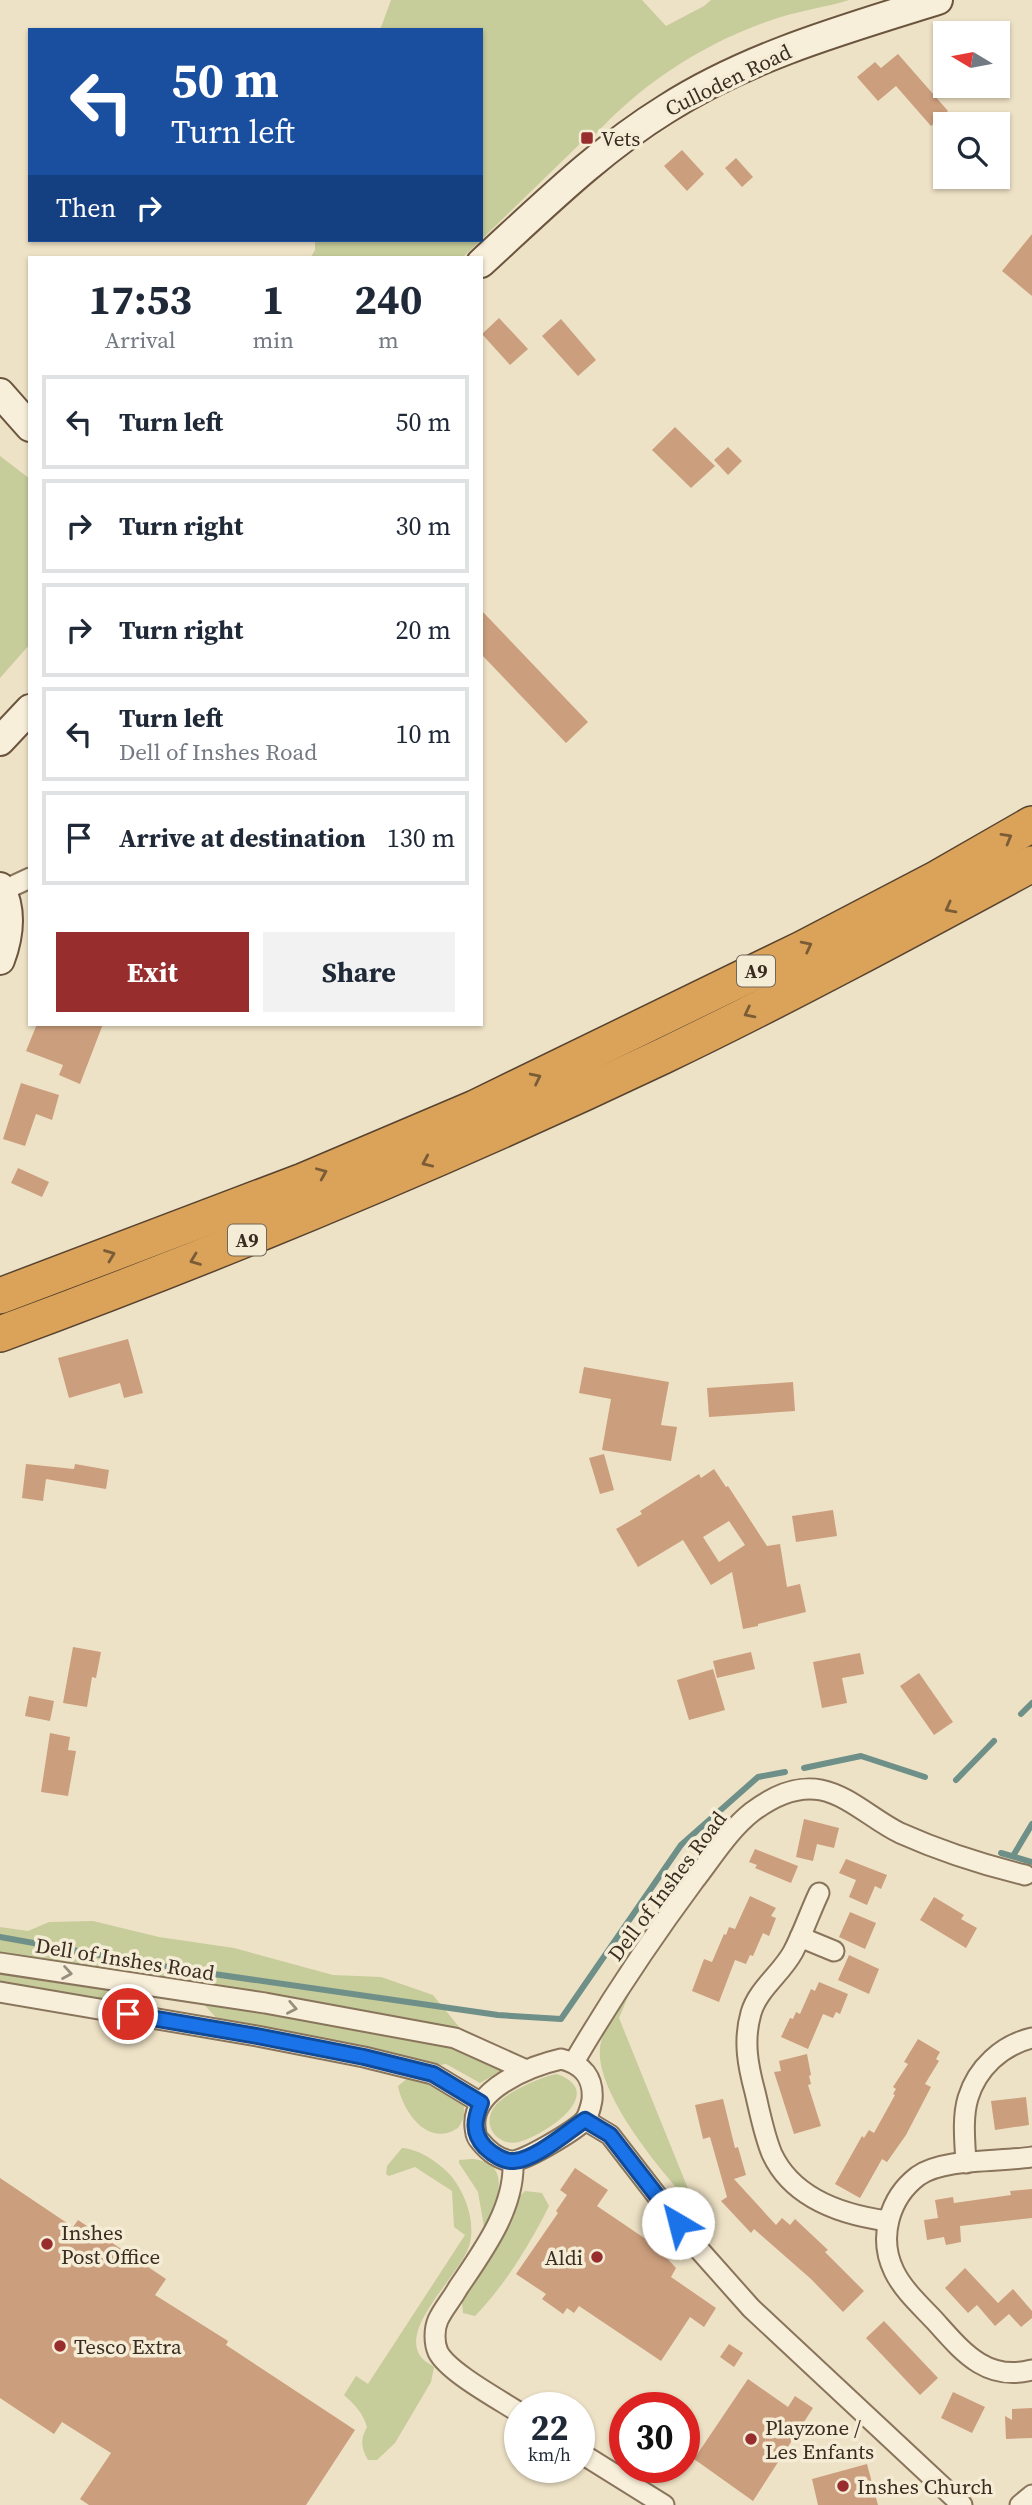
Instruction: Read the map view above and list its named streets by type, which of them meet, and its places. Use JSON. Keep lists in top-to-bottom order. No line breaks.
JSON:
{"streets":{"highway":["A9"],"main road":["Culloden Road"],"street":["Dell of Inshes Road"]},"places":{"transit":["Vets"],"other":["Inshes Post Office","Aldi","Tesco Extra","Playzone / Les Enfants","Inshes Church"]},"north":"left","page":{"turn":["50 m","Turn left"],"then":"Then","eta":["17:53","Arrival","1","min","240","m"],"list":[{"name":"Turn left","value":"50 m"},{"name":"Turn right","value":"30 m"},{"name":"Turn right","value":"20 m"},{"name":"Turn left","note":"Dell of Inshes Road","value":"10 m"},{"name":"Arrive at destination","value":"130 m"}],"buttons":["Exit","Share"],"speed":"22 km/h","limit":"30"}}
